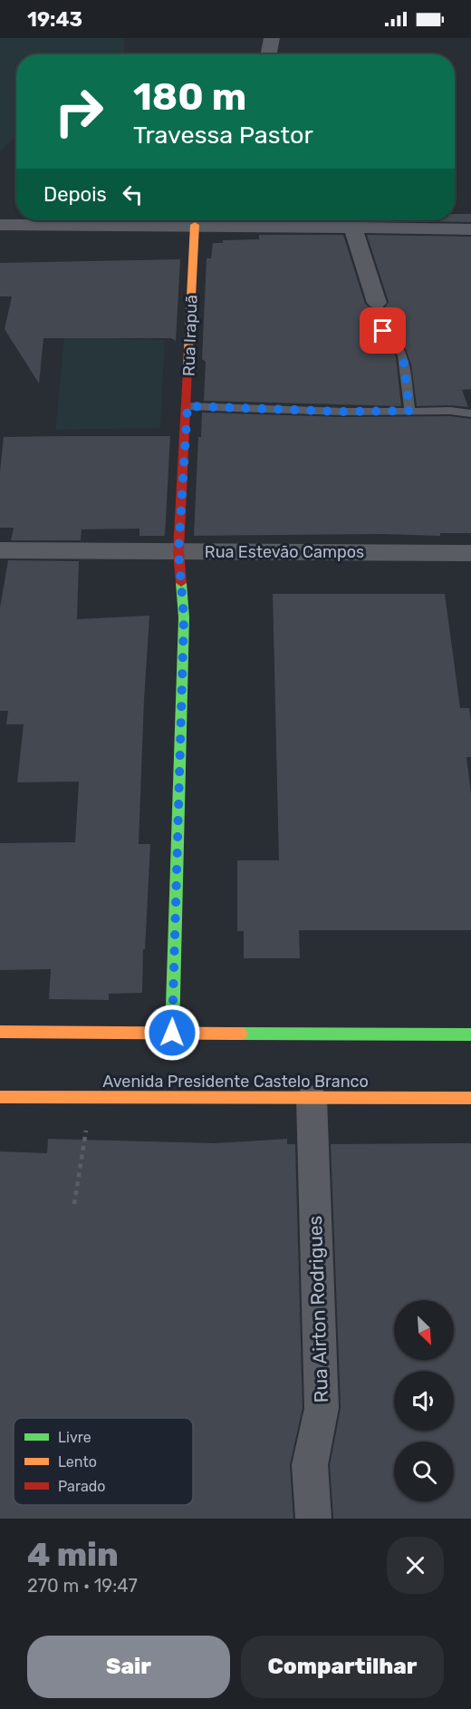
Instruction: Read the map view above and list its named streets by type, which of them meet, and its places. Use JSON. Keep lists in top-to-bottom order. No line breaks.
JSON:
{"streets":{"street":["Rua Irapuã","Rua Estevão Campos","Avenida Presidente Castelo Branco","Rua Airton Rodrigues"]},"crossings":[["Rua Irapuã","Rua Estevão Campos"],["Avenida Presidente Castelo Branco","Rua Airton Rodrigues"]],"legend":["Livre","Lento","Parado"],"north":"bottom right","page":{"status":"19:43","turn":["180 m","Travessa Pastor"],"then":"Depois","heading":["4 min","270 m · 19:47"],"buttons":["Sair","Compartilhar"]}}
